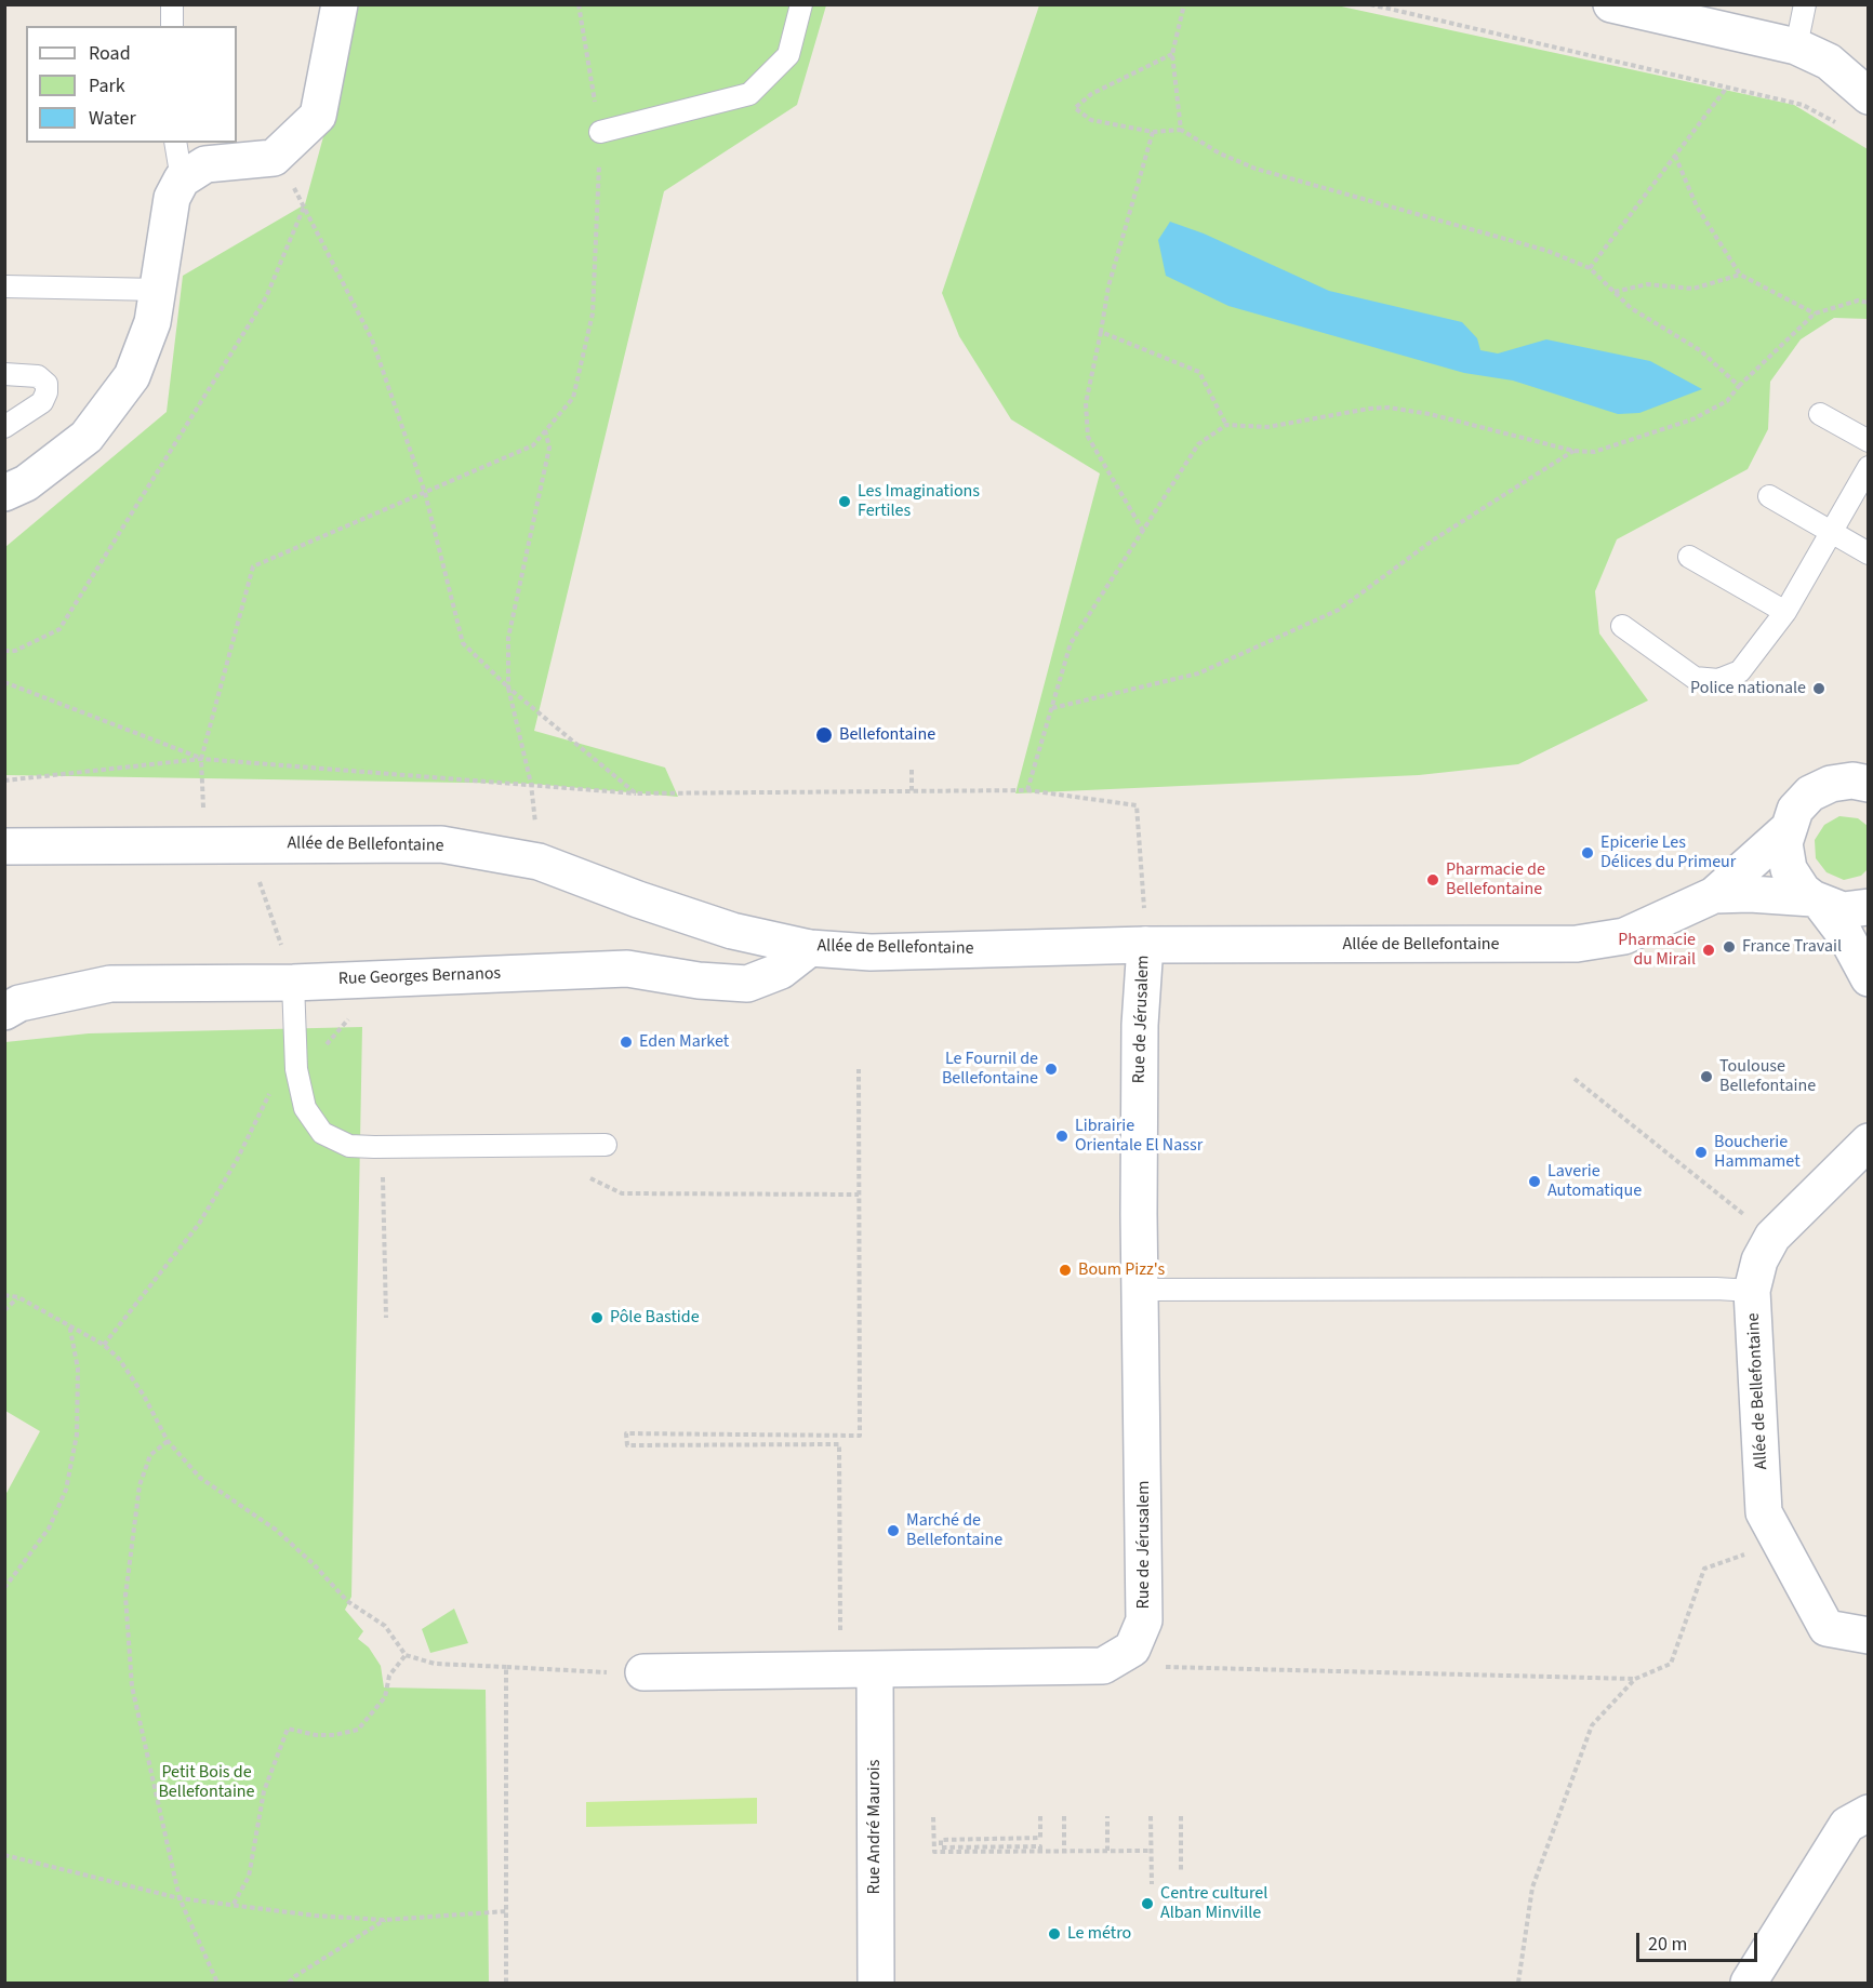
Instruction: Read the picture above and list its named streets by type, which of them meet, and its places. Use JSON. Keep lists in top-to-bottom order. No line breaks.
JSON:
{"streets":{"street":["Allée de Bellefontaine","Rue Georges Bernanos","Rue de Jérusalem","Rue André Maurois"]},"crossings":[["Allée de Bellefontaine","Rue Georges Bernanos"],["Allée de Bellefontaine","Rue de Jérusalem"]],"parks":["Petit Bois de Bellefontaine"],"places":["Les Imaginations Fertiles","Police nationale","Bellefontaine","Epicerie Les Délices du Primeur","Pharmacie de Bellefontaine","France Travail","Pharmacie du Mirail","Eden Market","Le Fournil de Bellefontaine","Toulouse Bellefontaine","Librairie Orientale El Nassr","Boucherie Hammamet","Laverie Automatique","Boum Pizz's","Pôle Bastide","Marché de Bellefontaine","Centre culturel Alban Minville","Le métro"],"legend":["Road","Park","Water"],"scale_bar":"20 m"}
